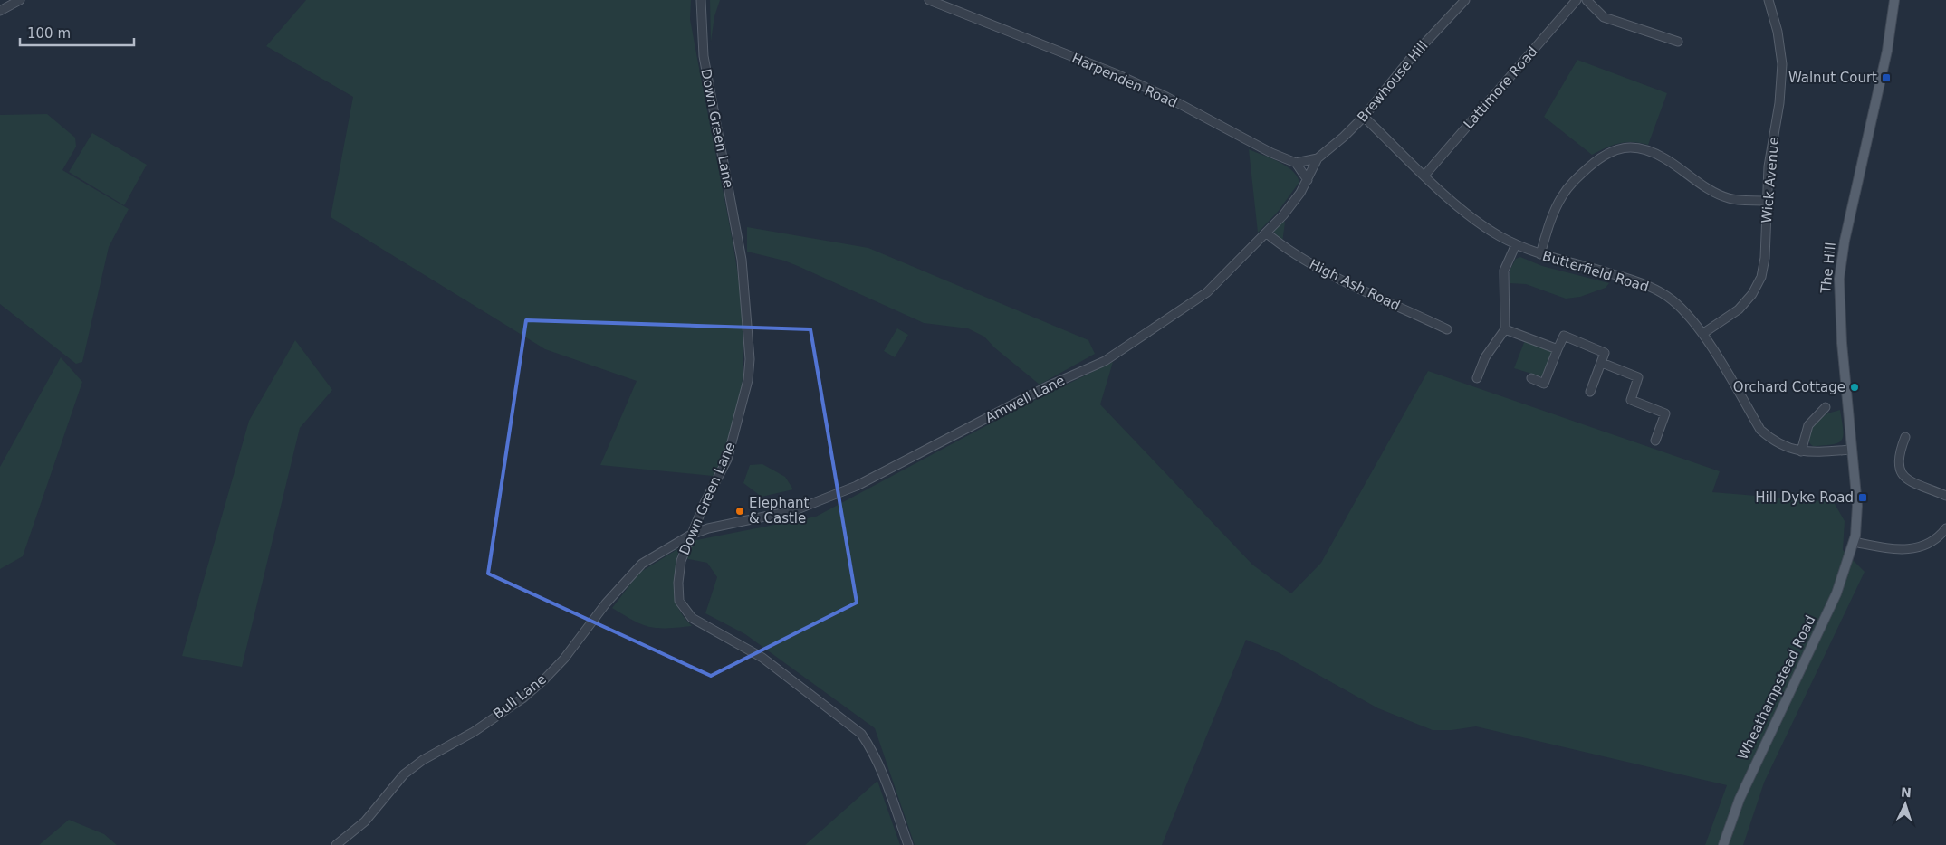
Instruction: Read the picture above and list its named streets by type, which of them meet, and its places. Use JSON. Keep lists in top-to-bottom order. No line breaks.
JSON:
{"streets":{"main road":["The Hill","Wheathampstead Road"],"street":["Harpenden Road","Brewhouse Hill","Lattimore Road","Down Green Lane","Wick Avenue","Butterfield Road","High Ash Road","Amwell Lane","Bull Lane"]},"crossings":[["Brewhouse Hill","Butterfield Road"],["Brewhouse Hill","Amwell Lane"],["Lattimore Road","Butterfield Road"],["Down Green Lane","Amwell Lane"],["Down Green Lane","Bull Lane"],["Wick Avenue","Butterfield Road"],["The Hill","Butterfield Road"],["The Hill","Wheathampstead Road"],["High Ash Road","Amwell Lane"],["Amwell Lane","Bull Lane"]],"places":{"transit":["Walnut Court","Hill Dyke Road"],"other":["Orchard Cottage","Elephant & Castle"]},"scale_bar":"100 m","north":"top"}
